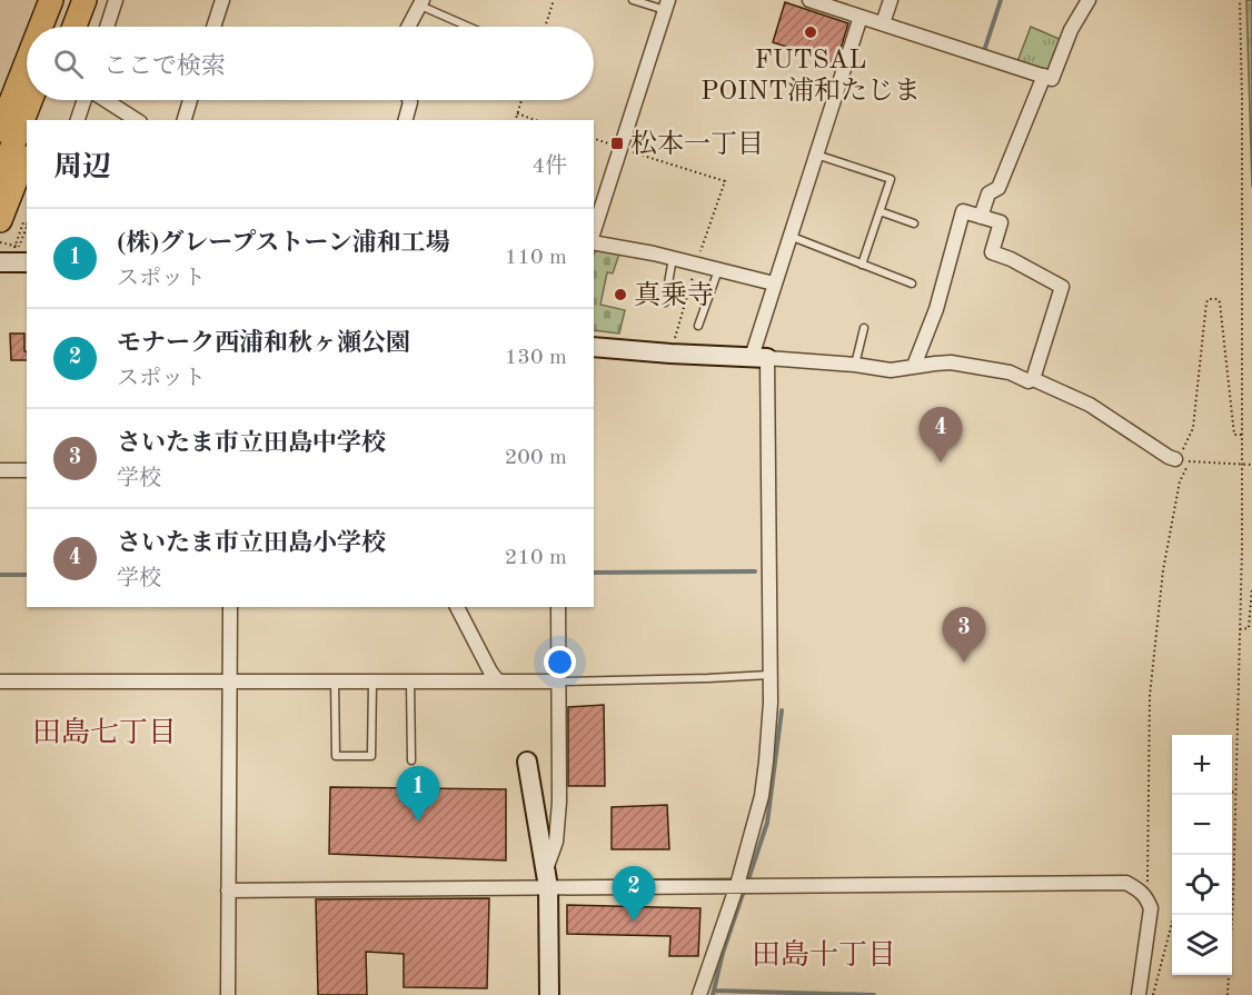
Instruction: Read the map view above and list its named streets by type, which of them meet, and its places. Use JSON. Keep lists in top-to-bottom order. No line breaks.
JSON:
{"districts":["田島七丁目","田島十丁目"],"places":{"other":["FUTSAL POINT浦和たじま","真乗寺"],"transit":["松本一丁目"]},"page":{"search":"ここで検索","heading":["周辺","4件"],"list":[{"mark":"1","name":"(株)グレープストーン浦和工場","note":"スポット","value":"110 m"},{"mark":"2","name":"モナーク西浦和秋ヶ瀬公園","note":"スポット","value":"130 m"},{"mark":"3","name":"さいたま市立田島中学校","note":"学校","value":"200 m"},{"mark":"4","name":"さいたま市立田島小学校","note":"学校","value":"210 m"}],"pins":["4","3","1","2"],"map_buttons":["+","−"]}}
